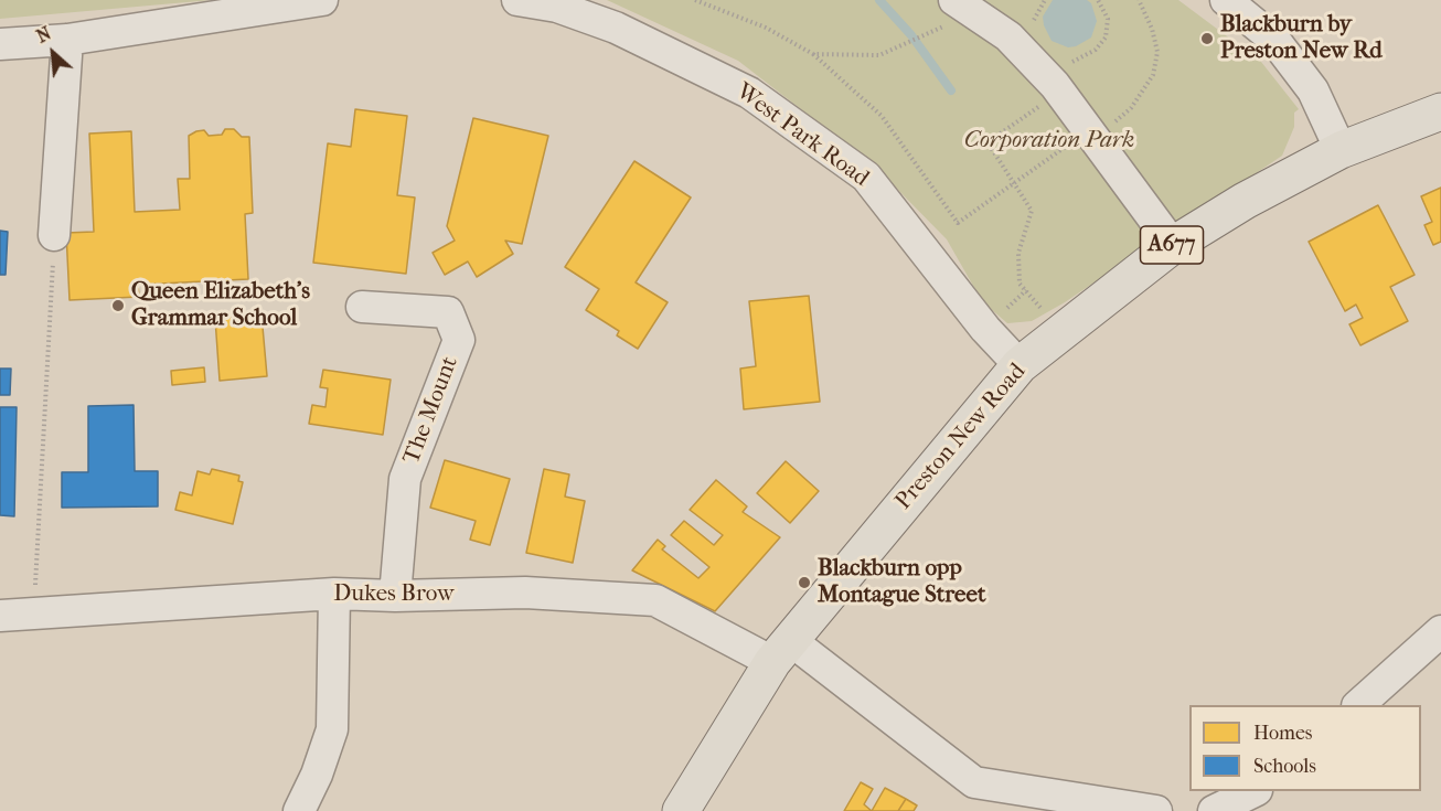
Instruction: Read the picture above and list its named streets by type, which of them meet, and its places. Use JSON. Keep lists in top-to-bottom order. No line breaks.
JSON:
{"streets":{"highway":["A677","Preston New Road"],"street":["West Park Road","The Mount","Dukes Brow"]},"crossings":[["West Park Road","Preston New Road"],["The Mount","Dukes Brow"],["Preston New Road","Dukes Brow"]],"parks":["Corporation Park"],"places":["Blackburn by Preston New Rd","Queen Elizabeth's Grammar School","Blackburn opp Montague Street"],"legend":["Homes","Schools"],"north":"top left"}
